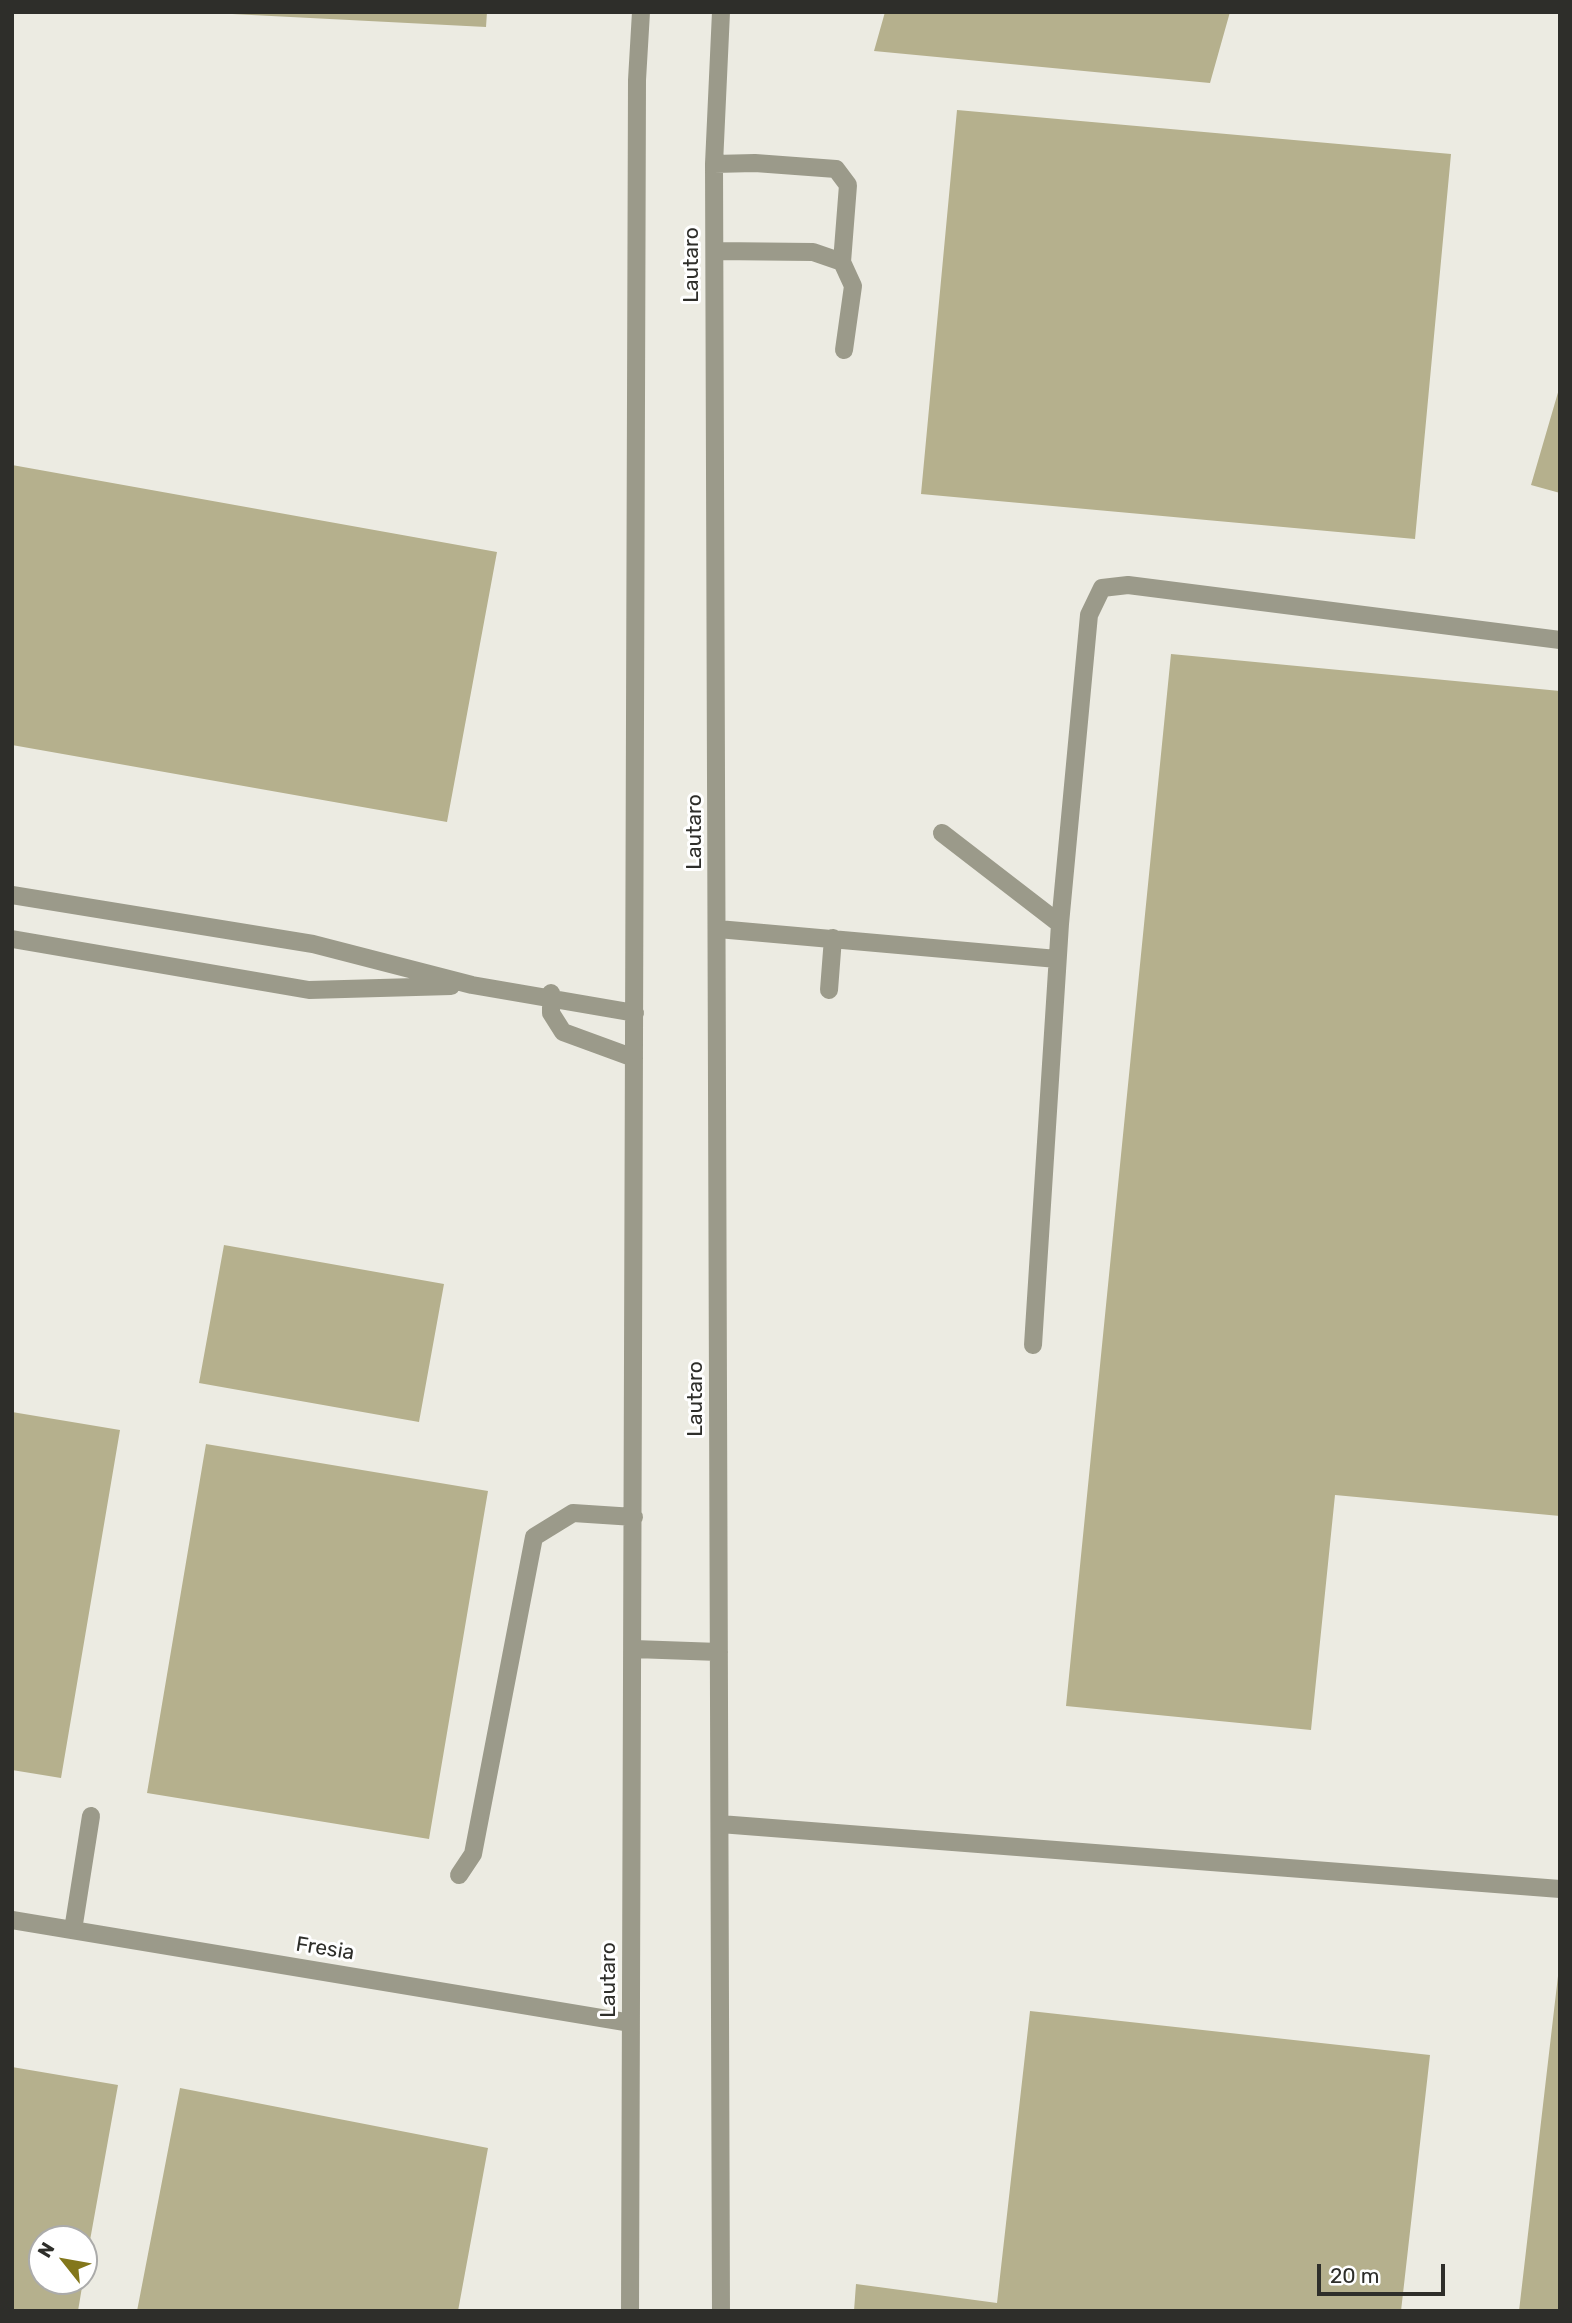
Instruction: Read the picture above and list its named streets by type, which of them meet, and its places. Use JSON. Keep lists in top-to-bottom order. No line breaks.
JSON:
{"streets":{"street":["Lautaro","Fresia"]},"crossings":[["Lautaro","Fresia"]],"scale_bar":"20 m","north":"top left"}
